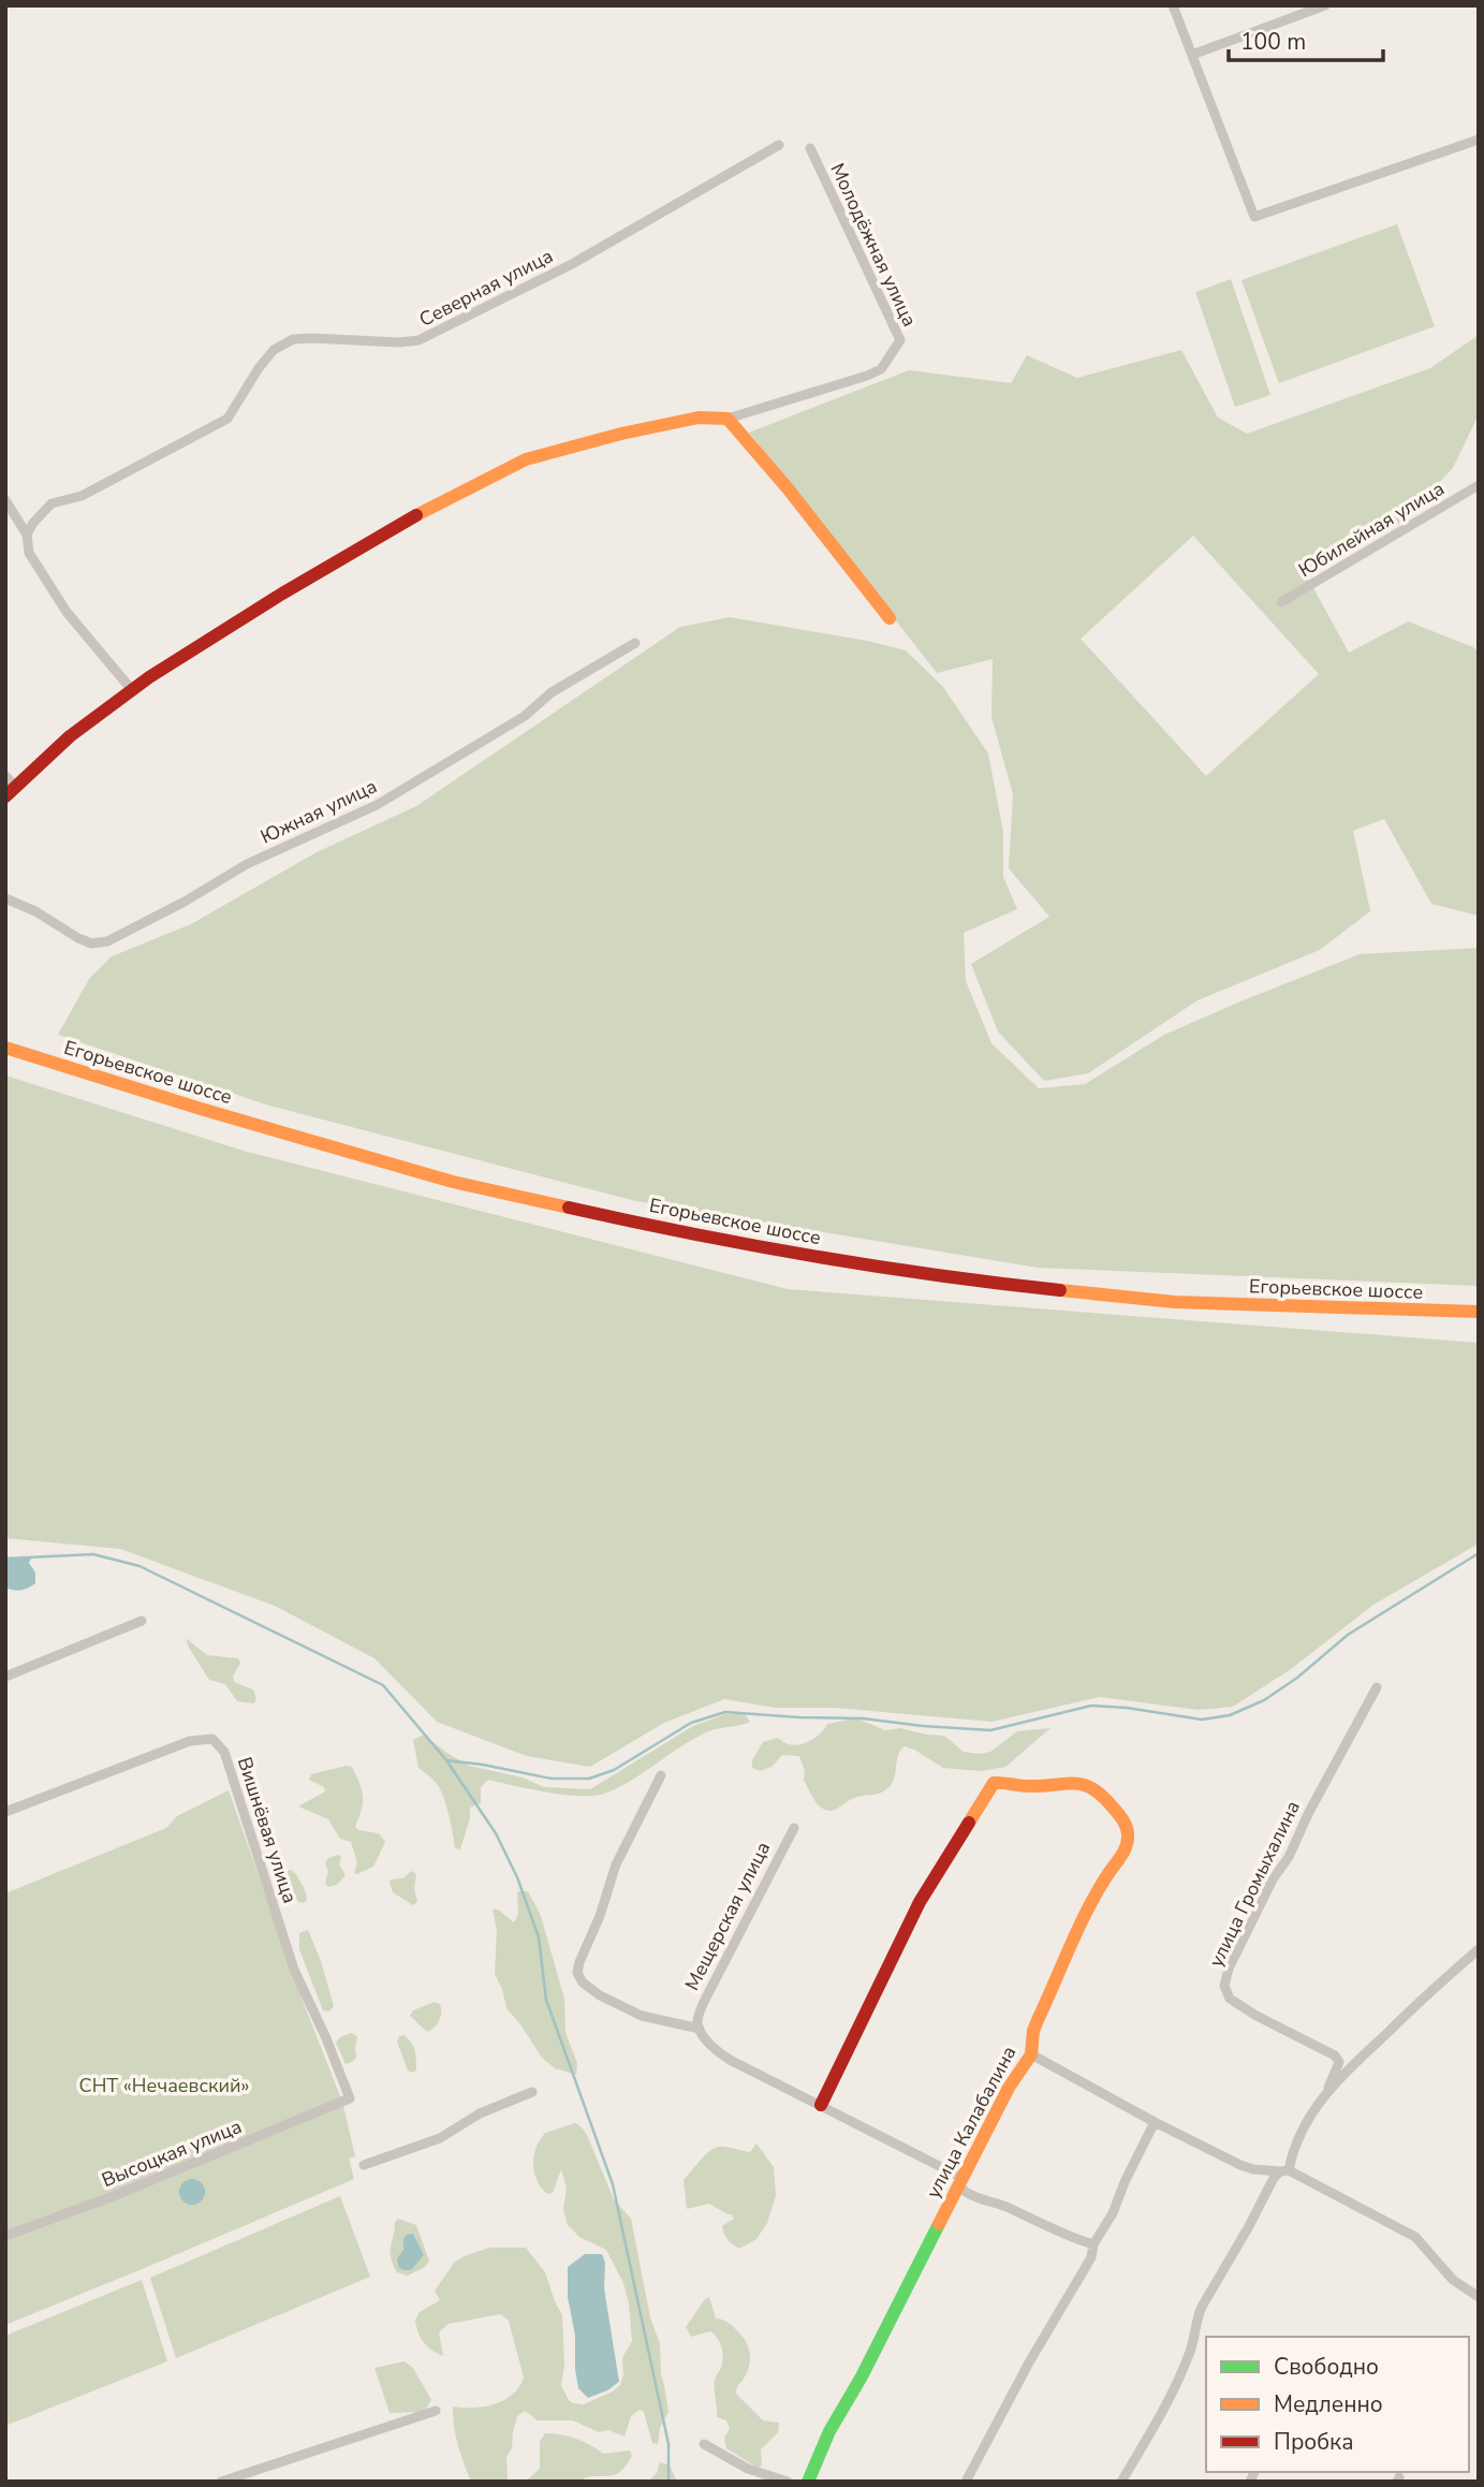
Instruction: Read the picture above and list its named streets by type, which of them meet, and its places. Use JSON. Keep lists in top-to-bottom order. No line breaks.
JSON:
{"streets":{"street":["Молодёжная улица","Северная улица","Юбилейная улица","Южная улица","Егорьевское шоссе","Вишнёвая улица","улица Громыхалина","Мещерская улица","улица Калабалина","Высоцкая улица"]},"crossings":[["Вишнёвая улица","Высоцкая улица"]],"parks":["СНТ «Нечаевский»"],"legend":["Свободно","Медленно","Пробка"],"scale_bar":"100 m"}
